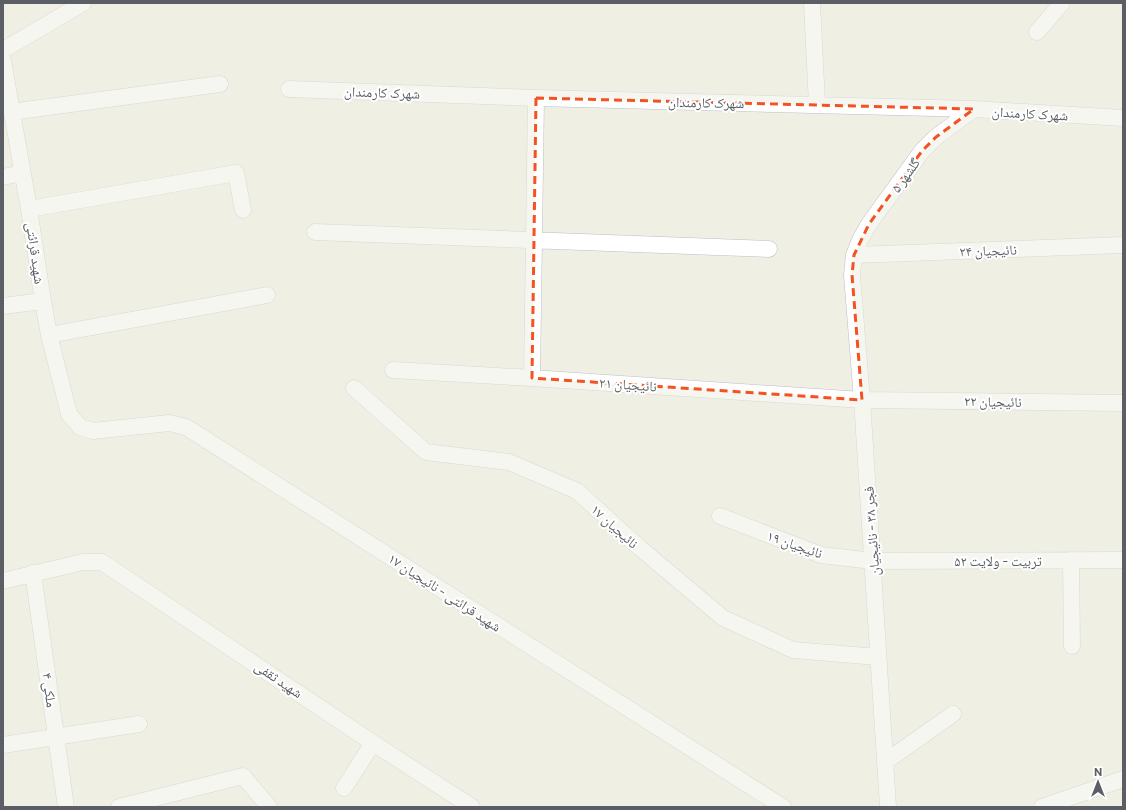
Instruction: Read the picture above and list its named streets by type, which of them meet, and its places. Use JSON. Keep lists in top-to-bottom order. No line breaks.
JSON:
{"streets":{"street":["شهرک کارمندان","گلشهر ۵","نائیجیان ۲۴","شهید قرائتی","نائیجیان ۲۱","نائیجیان ۲۲","نائیجیان ۱۷","فجر ۳۸ - نائیجیان","نائیجیان ۱۹","تربیت - ولایت ۵۲","شهید قرائتی - نائیجیان ۱۷","شهید ثقفی","ملکی ۴"]},"crossings":[["شهرک کارمندان","گلشهر ۵"],["گلشهر ۵","نائیجیان ۲۴"],["گلشهر ۵","فجر ۳۸ - نائیجیان"],["نائیجیان ۲۴","فجر ۳۸ - نائیجیان"],["شهید قرائتی","شهید قرائتی - نائیجیان ۱۷"],["نائیجیان ۲۱","نائیجیان ۲۲"],["نائیجیان ۲۱","فجر ۳۸ - نائیجیان"],["نائیجیان ۲۲","فجر ۳۸ - نائیجیان"],["نائیجیان ۱۷","فجر ۳۸ - نائیجیان"],["فجر ۳۸ - نائیجیان","نائیجیان ۱۹"],["فجر ۳۸ - نائیجیان","تربیت - ولایت ۵۲"],["نائیجیان ۱۹","تربیت - ولایت ۵۲"],["شهید ثقفی","ملکی ۴"]],"north":"top"}
